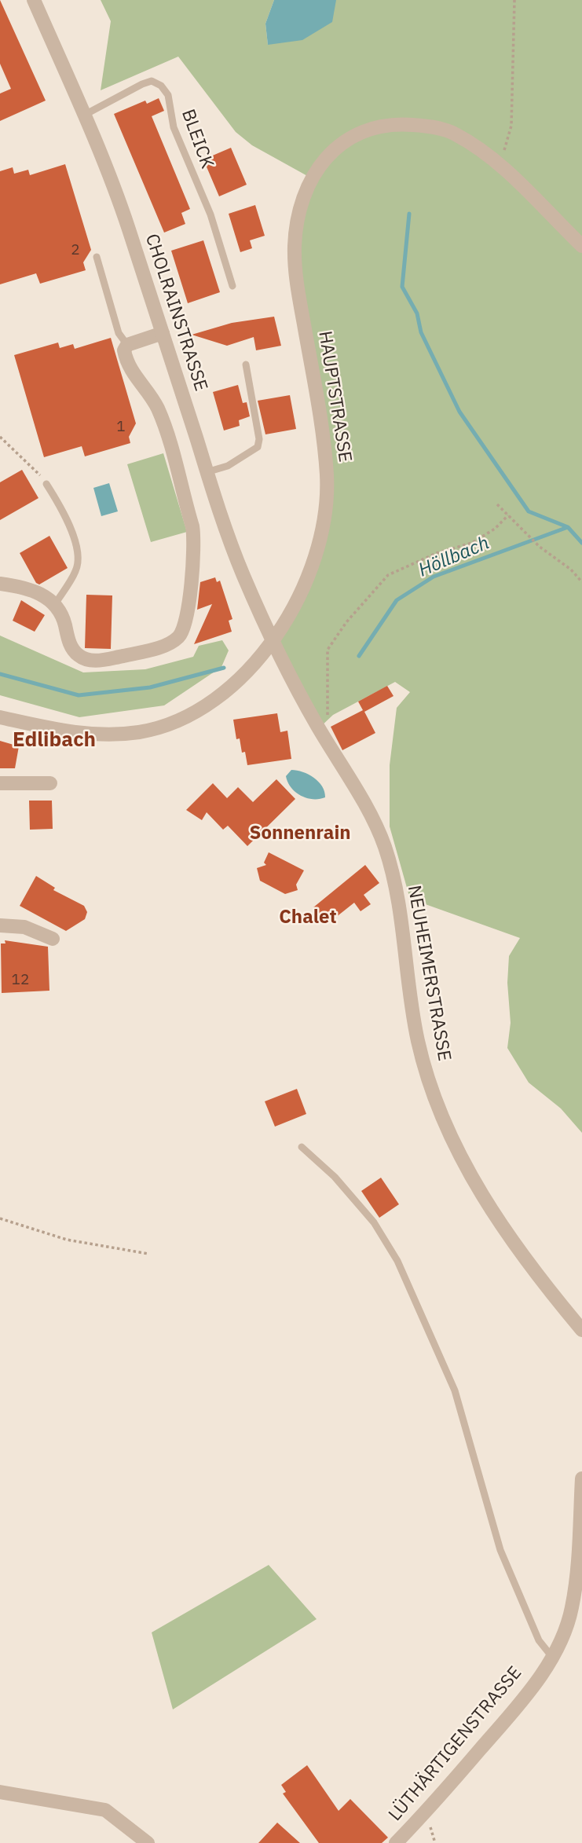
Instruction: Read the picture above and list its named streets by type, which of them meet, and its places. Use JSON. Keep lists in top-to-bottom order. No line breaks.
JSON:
{"streets":{"street":["CHOLRAINSTRASSE","HAUPTSTRASSE","NEUHEIMERSTRASSE","LÜTHÄRTIGENSTRASSE"],"lane":["BLEICK"]},"crossings":[["BLEICK","CHOLRAINSTRASSE"],["CHOLRAINSTRASSE","HAUPTSTRASSE"],["CHOLRAINSTRASSE","NEUHEIMERSTRASSE"],["HAUPTSTRASSE","NEUHEIMERSTRASSE"]],"districts":["Edlibach","Sonnenrain","Chalet"],"water":["Höllbach"],"house_numbers":["2","1","12"]}
